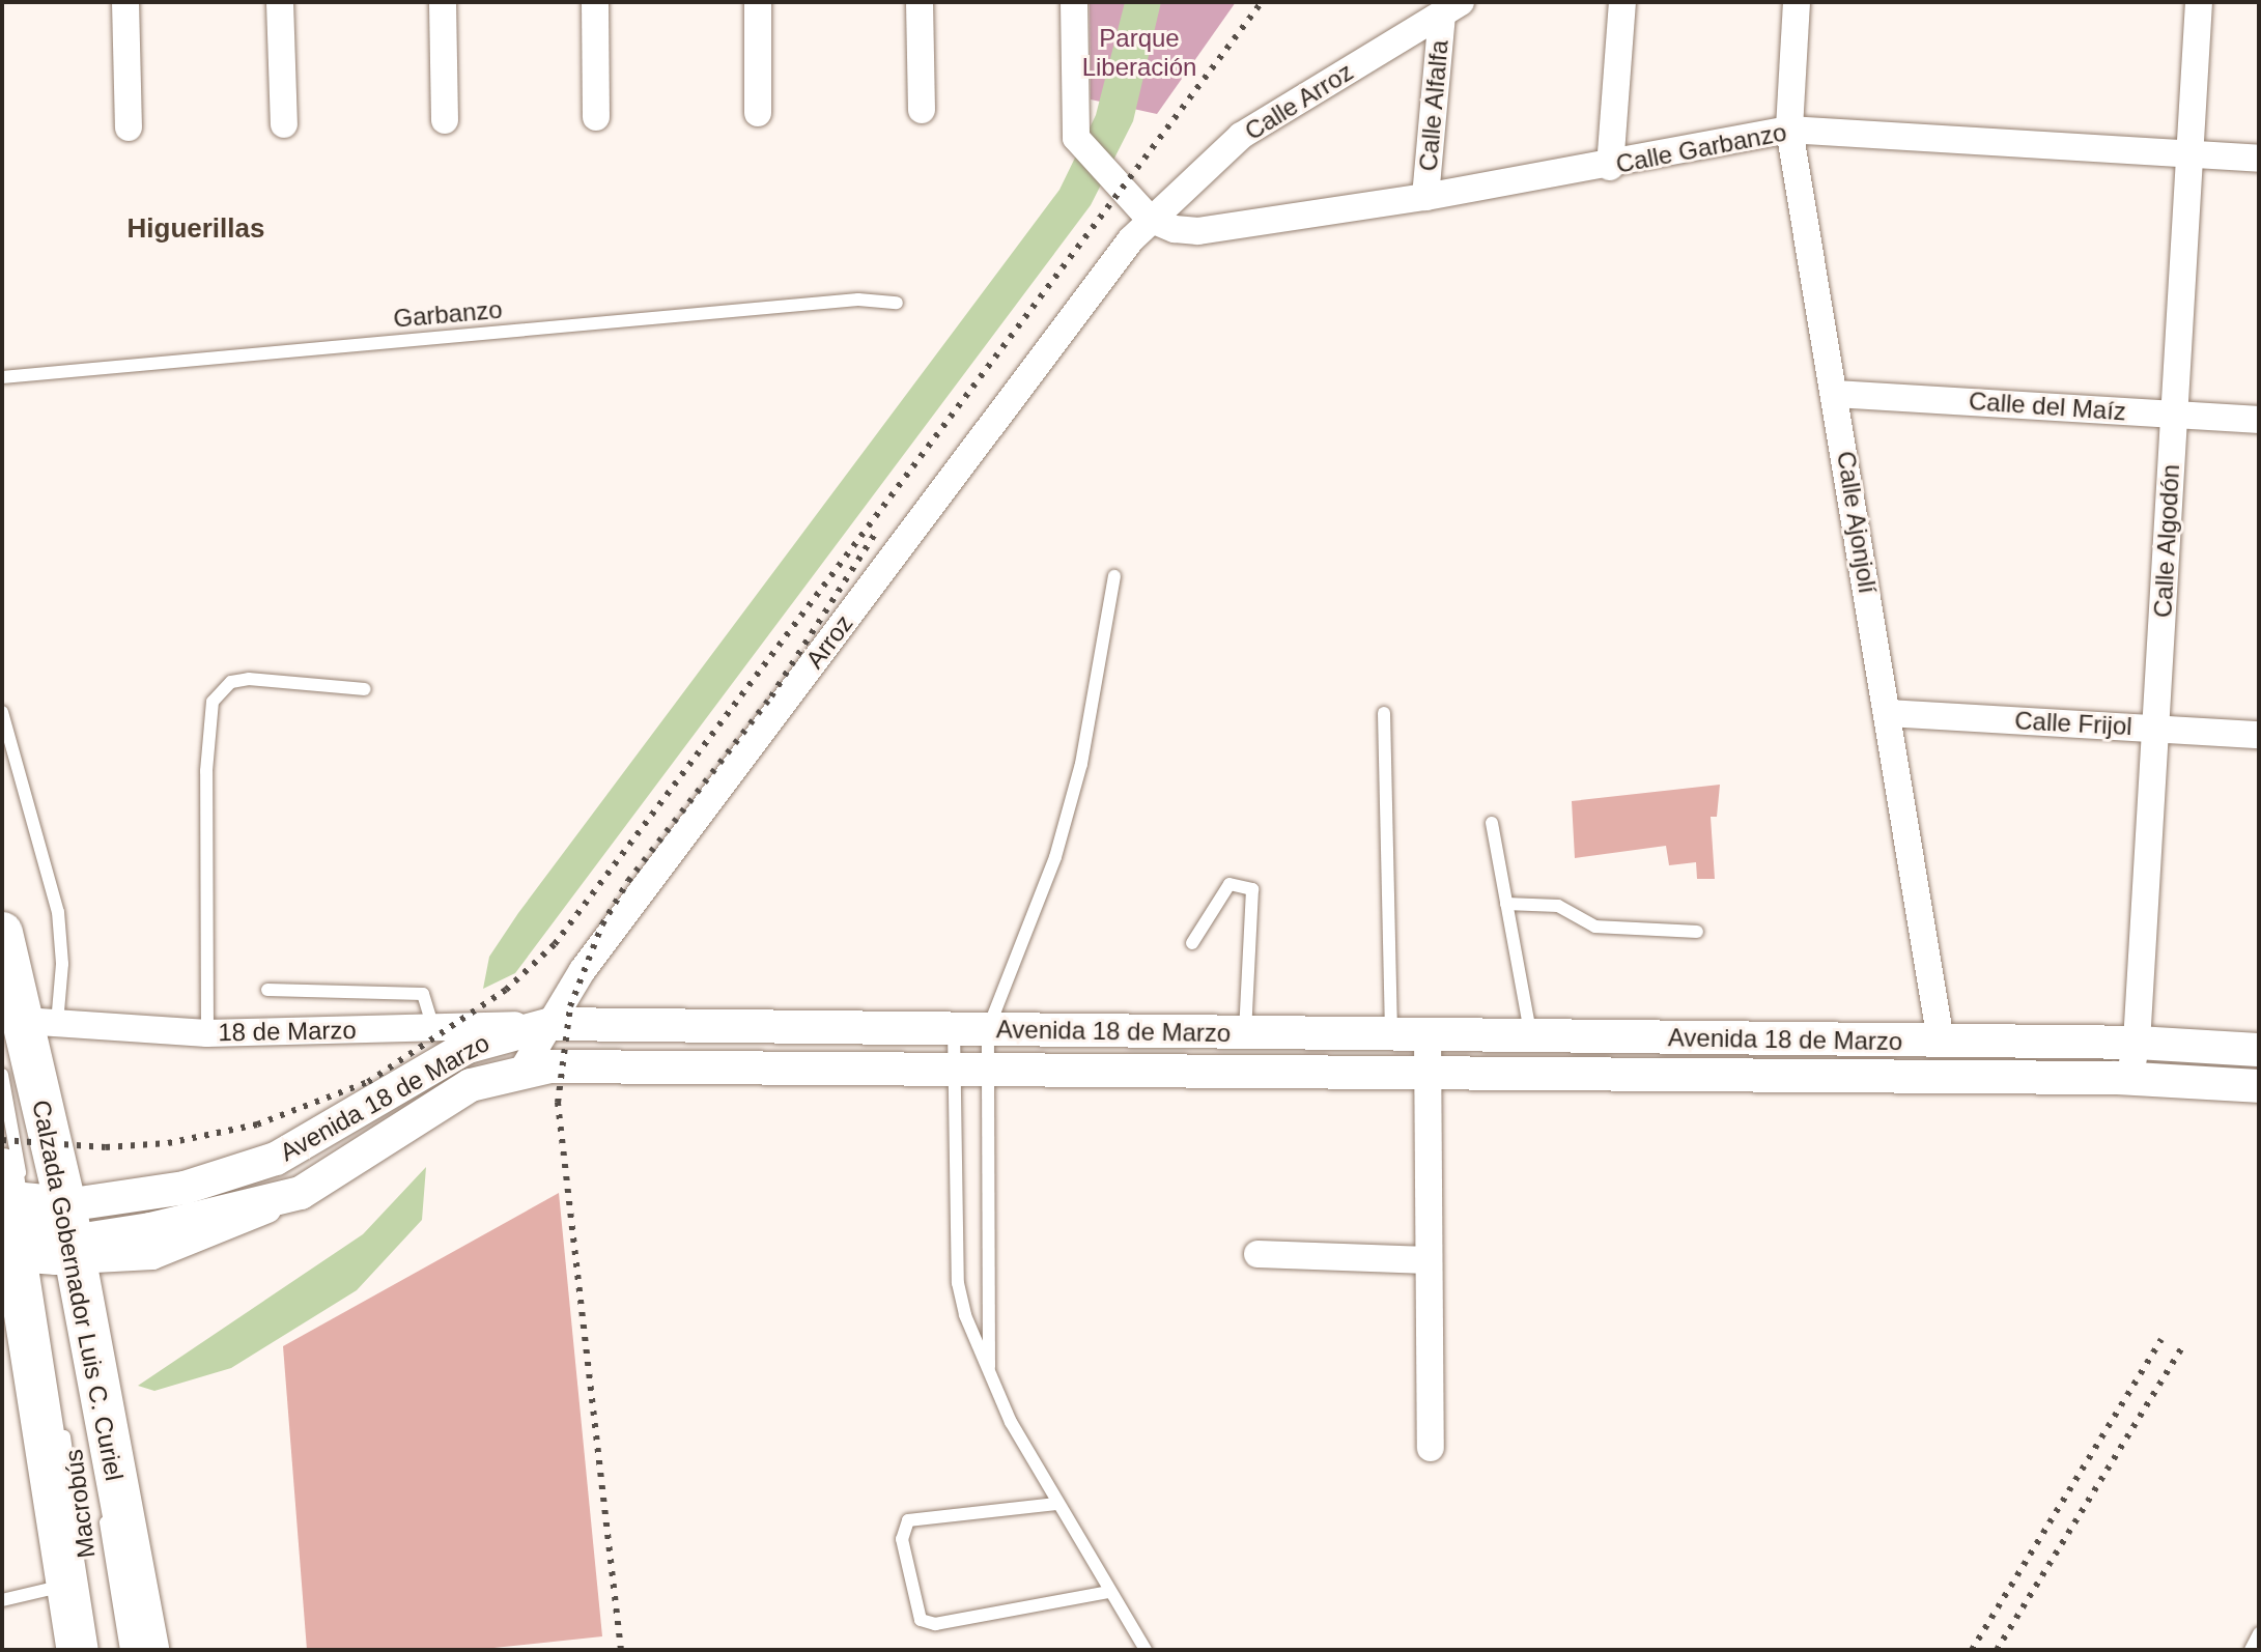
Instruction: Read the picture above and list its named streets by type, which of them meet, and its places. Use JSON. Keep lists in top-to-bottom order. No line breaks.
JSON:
{"streets":{"main road":["Calzada Gobernador Luis C. Curiel"],"street":["Calle Arroz","Calle Alfalfa","Calle Garbanzo","Calle del Maíz","Calle Ajonjolí","Calle Algodón","Arroz","Calle Frijol","18 de Marzo","Avenida 18 de Marzo"],"lane":["Garbanzo","Macrobús"]},"crossings":[["Calle Arroz","Calle Alfalfa"],["Calle Arroz","Calle Garbanzo"],["Calle Arroz","Arroz"],["Calle Alfalfa","Calle Garbanzo"],["Calle Garbanzo","Calle Ajonjolí"],["Calle Garbanzo","Calle Algodón"],["Calle Garbanzo","Arroz"],["Calle del Maíz","Calle Ajonjolí"],["Calle del Maíz","Calle Algodón"],["Calle Ajonjolí","Calle Frijol"],["Calle Ajonjolí","Avenida 18 de Marzo"],["Calle Algodón","Calle Frijol"],["Calle Algodón","Avenida 18 de Marzo"],["Arroz","18 de Marzo"],["Arroz","Avenida 18 de Marzo"],["18 de Marzo","Avenida 18 de Marzo"],["18 de Marzo","Calzada Gobernador Luis C. Curiel"],["Avenida 18 de Marzo","Calzada Gobernador Luis C. Curiel"]],"districts":["Higuerillas"],"parks":["Parque Liberación"]}
